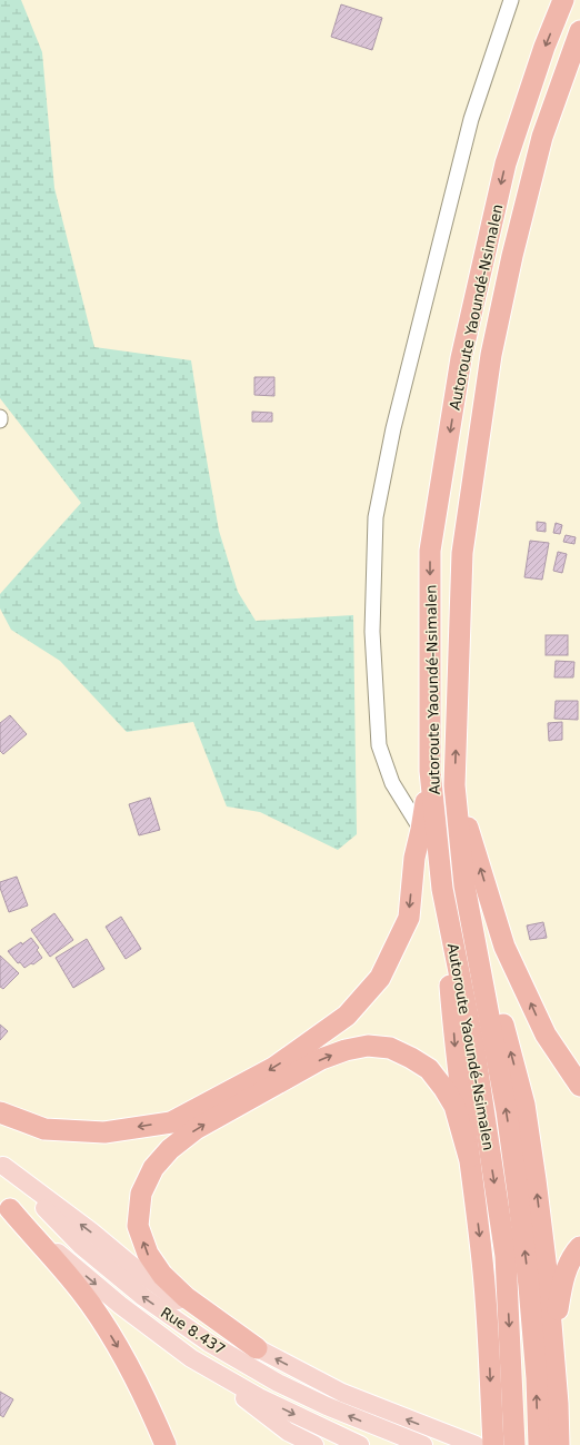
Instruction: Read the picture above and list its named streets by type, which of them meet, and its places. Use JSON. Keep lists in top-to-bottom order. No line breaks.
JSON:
{"streets":{"highway":["Autoroute Yaoundé-Nsimalen"],"main road":["Rue 8.437"]}}
